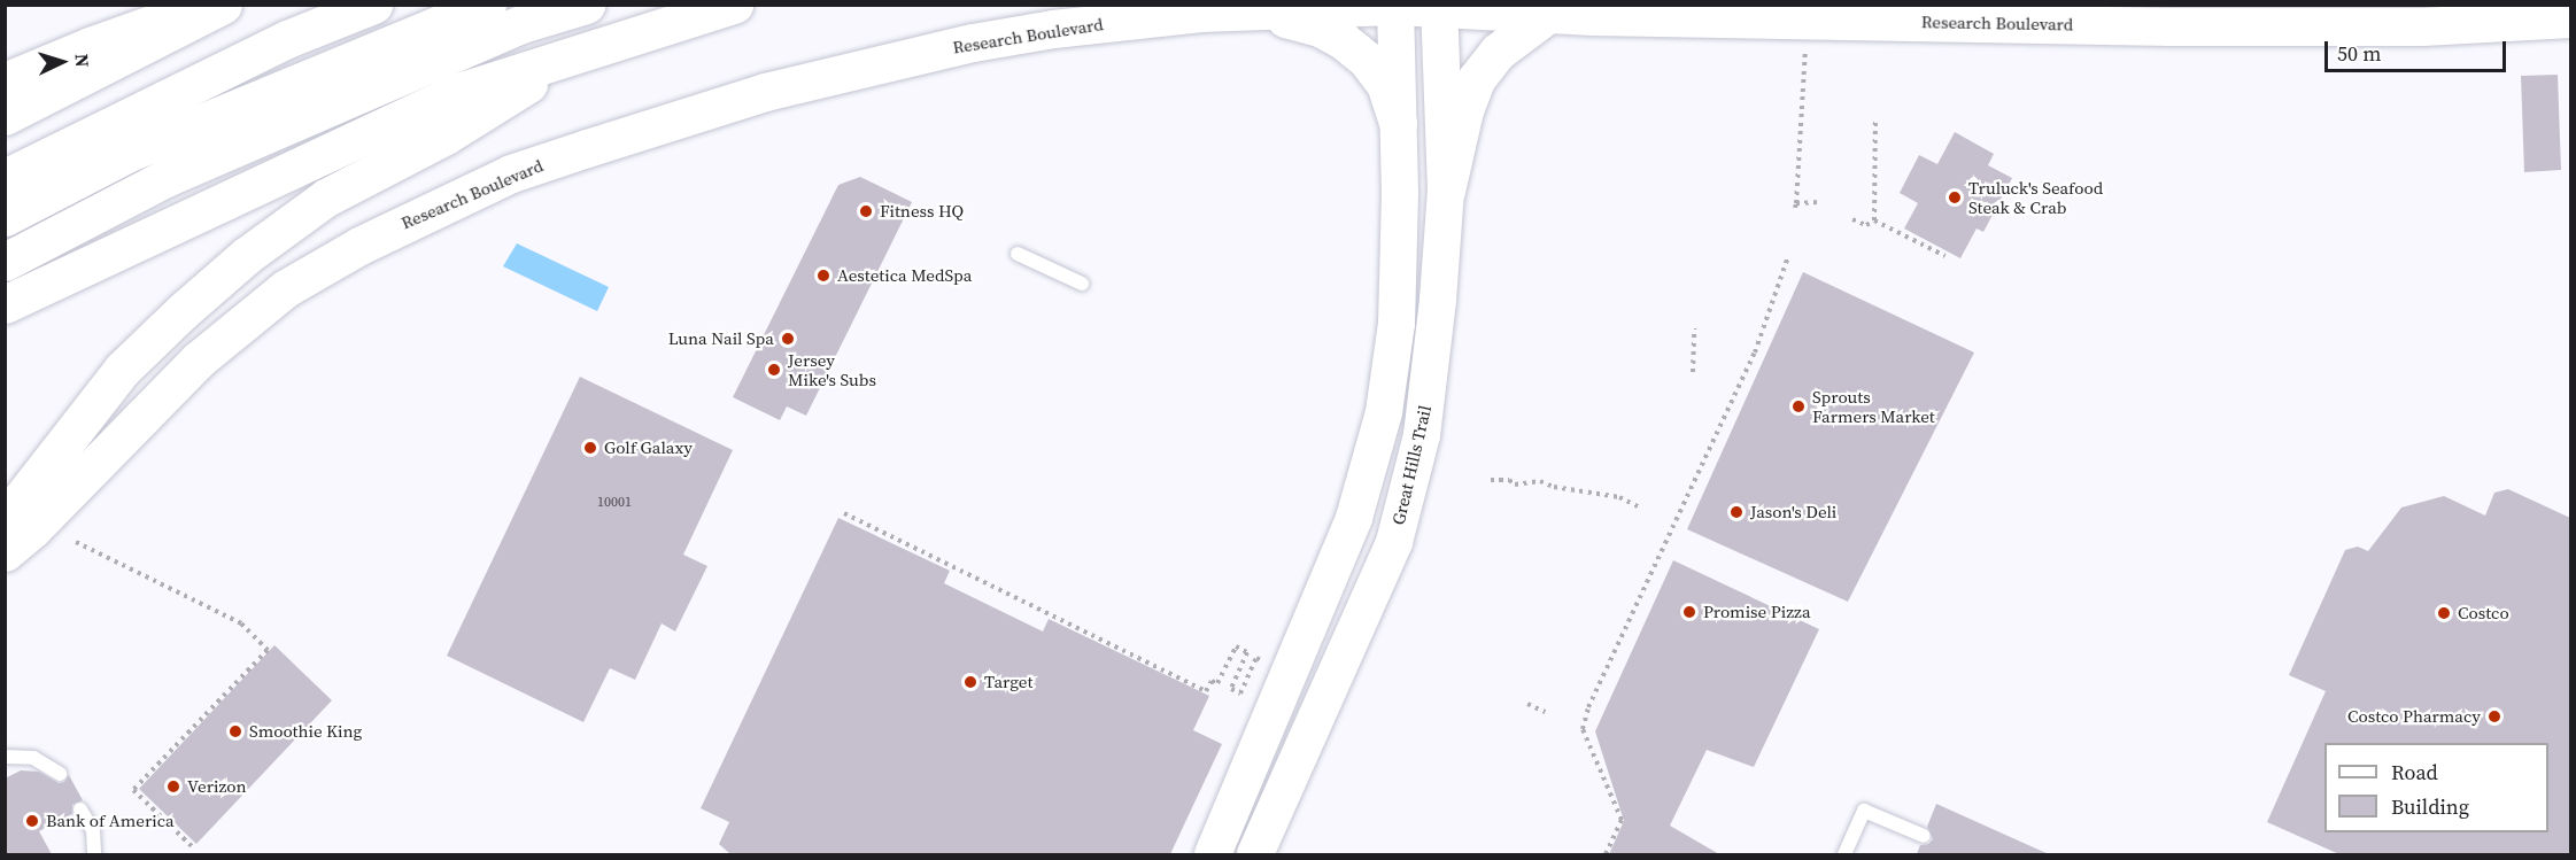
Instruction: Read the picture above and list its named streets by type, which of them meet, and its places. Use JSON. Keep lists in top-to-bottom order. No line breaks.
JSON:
{"streets":{"main road":["Research Boulevard"],"street":["Great Hills Trail"]},"crossings":[["Research Boulevard","Great Hills Trail"]],"places":["Truluck's Seafood Steak & Crab","Fitness HQ","Aestetica MedSpa","Luna Nail Spa","Jersey Mike's Subs","Sprouts Farmers Market","Golf Galaxy","Jason's Deli","Promise Pizza","Costco","Target","Costco Pharmacy","Smoothie King","Verizon","Bank of America"],"house_numbers":["10001"],"legend":["Road","Building"],"scale_bar":"50 m","north":"right"}
